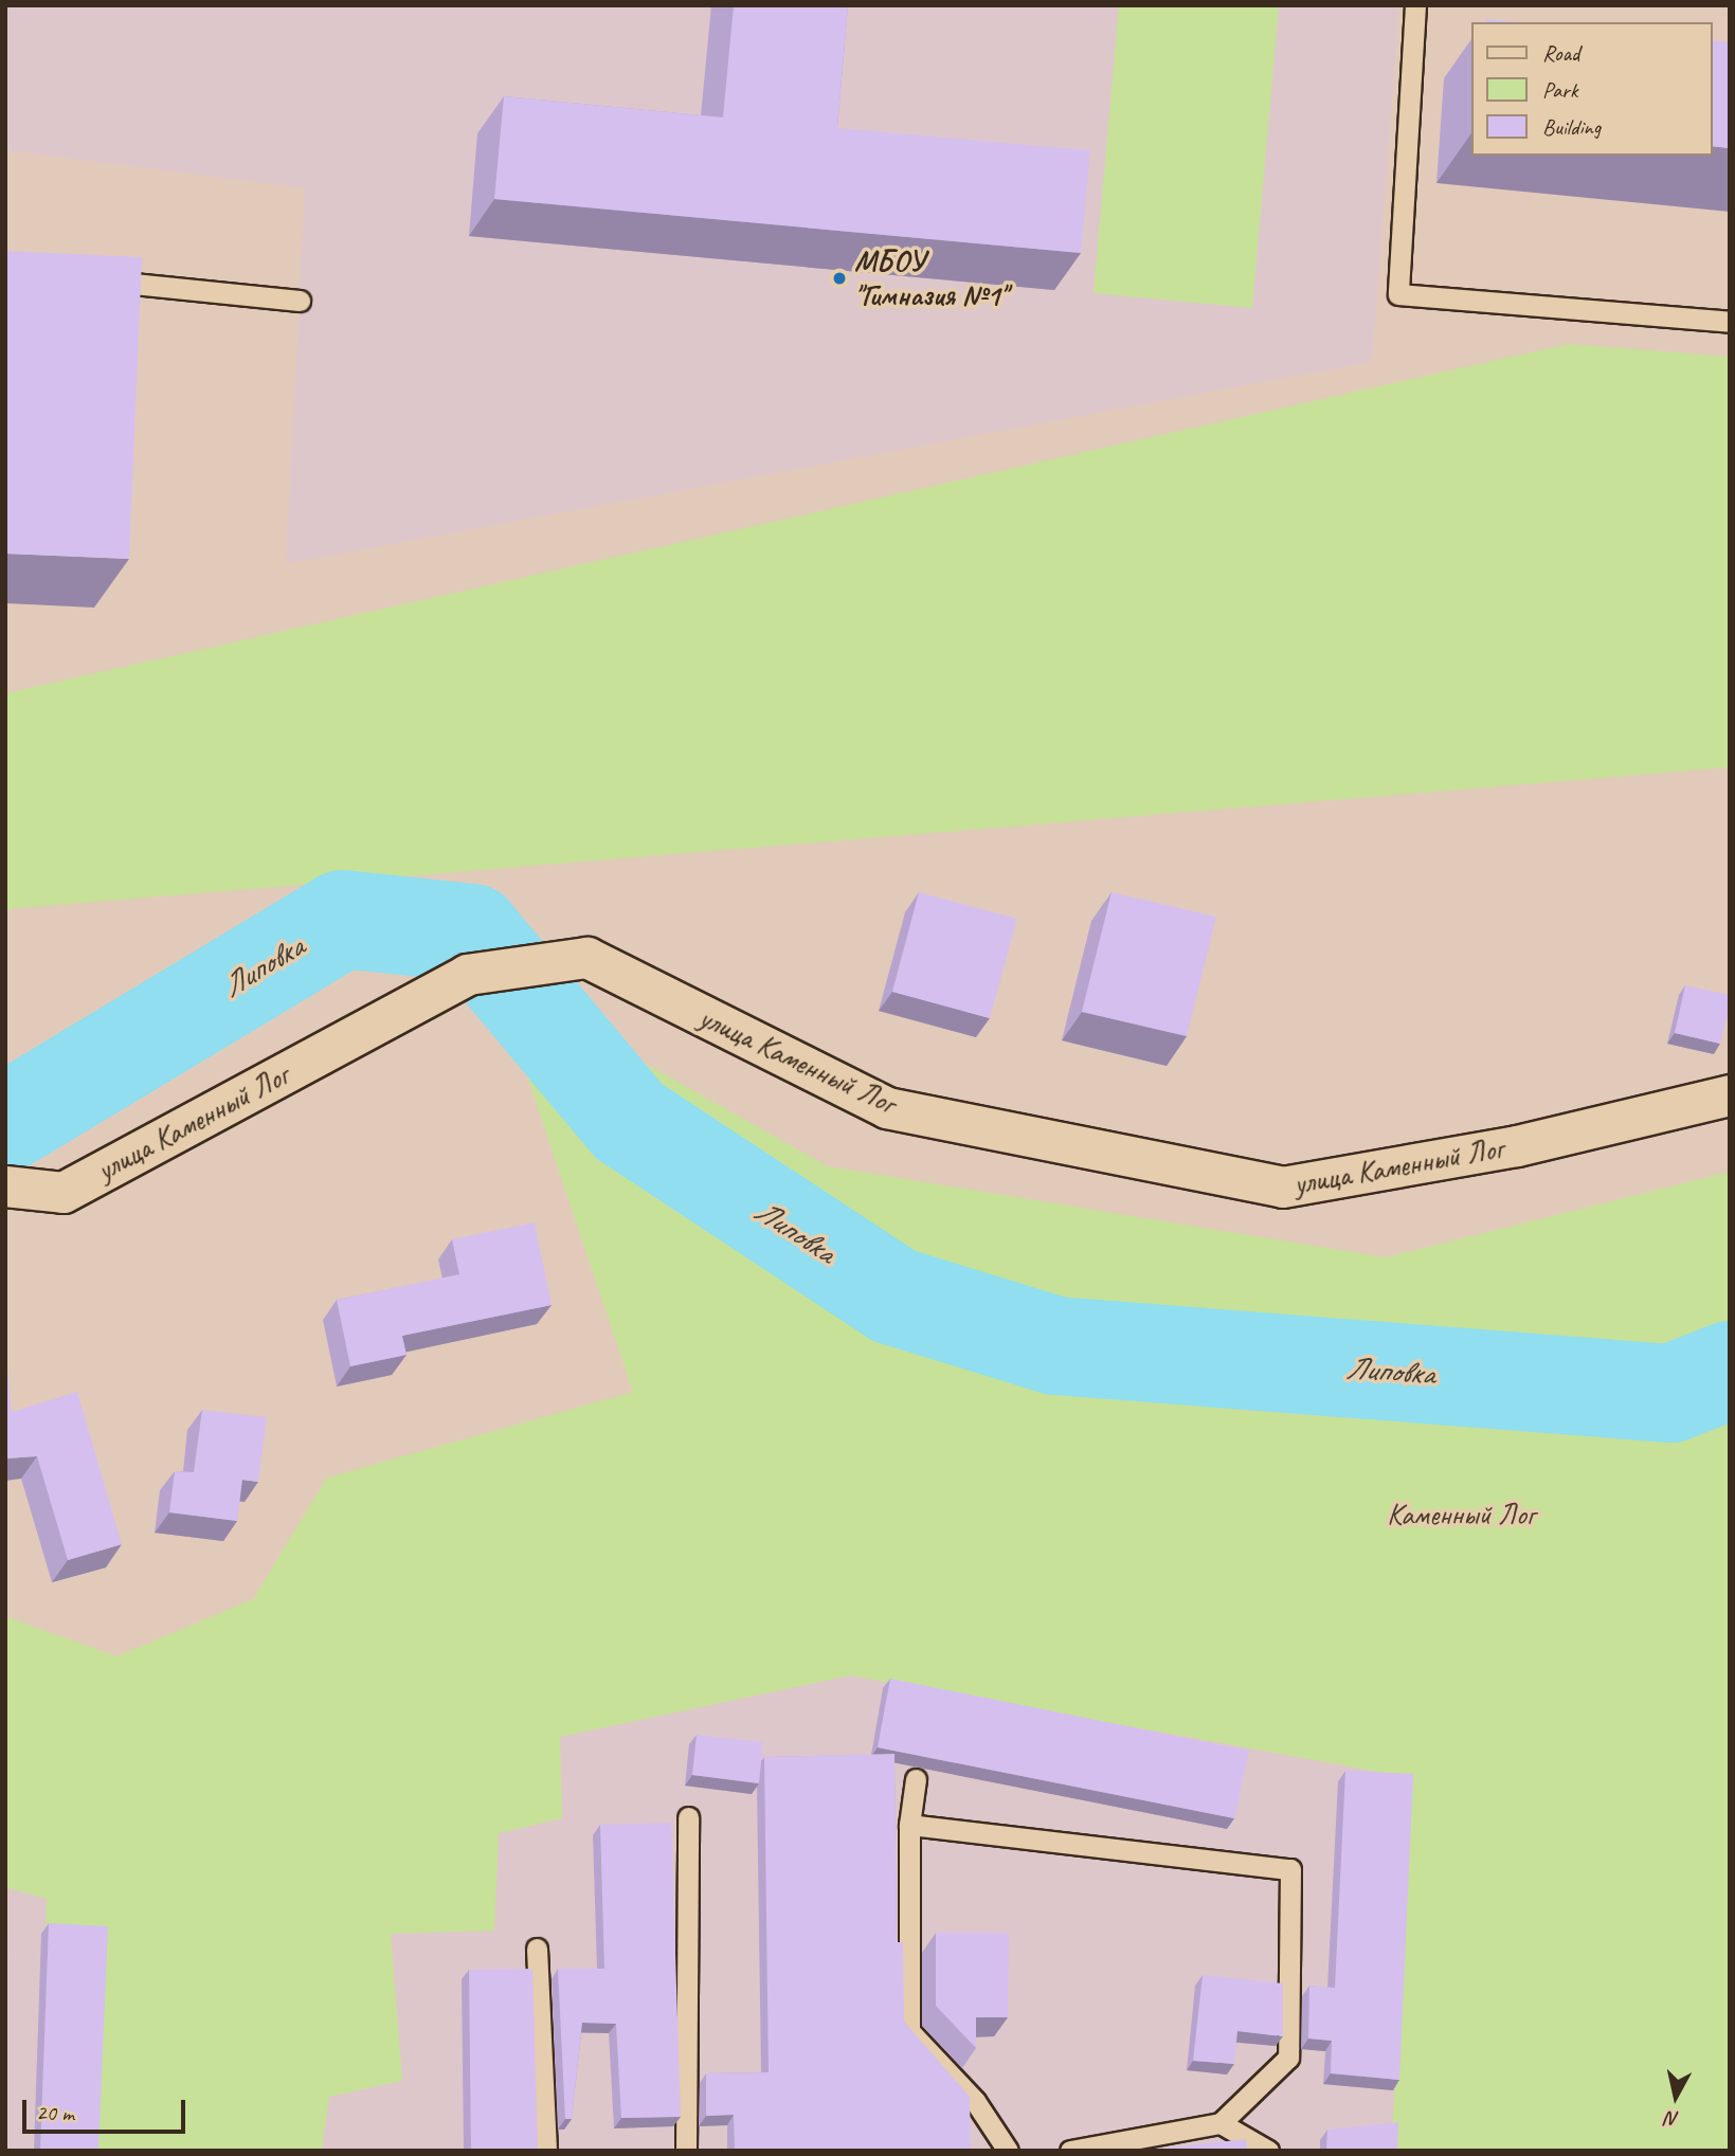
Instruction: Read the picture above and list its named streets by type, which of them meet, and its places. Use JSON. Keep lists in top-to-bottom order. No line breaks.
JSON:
{"streets":{"street":["улица Каменный Лог"]},"water":["Липовка"],"parks":["Каменный Лог"],"places":["МБОУ \"Гимназия №1\""],"legend":["Road","Park","Building"],"scale_bar":"20 m","north":"bottom"}
